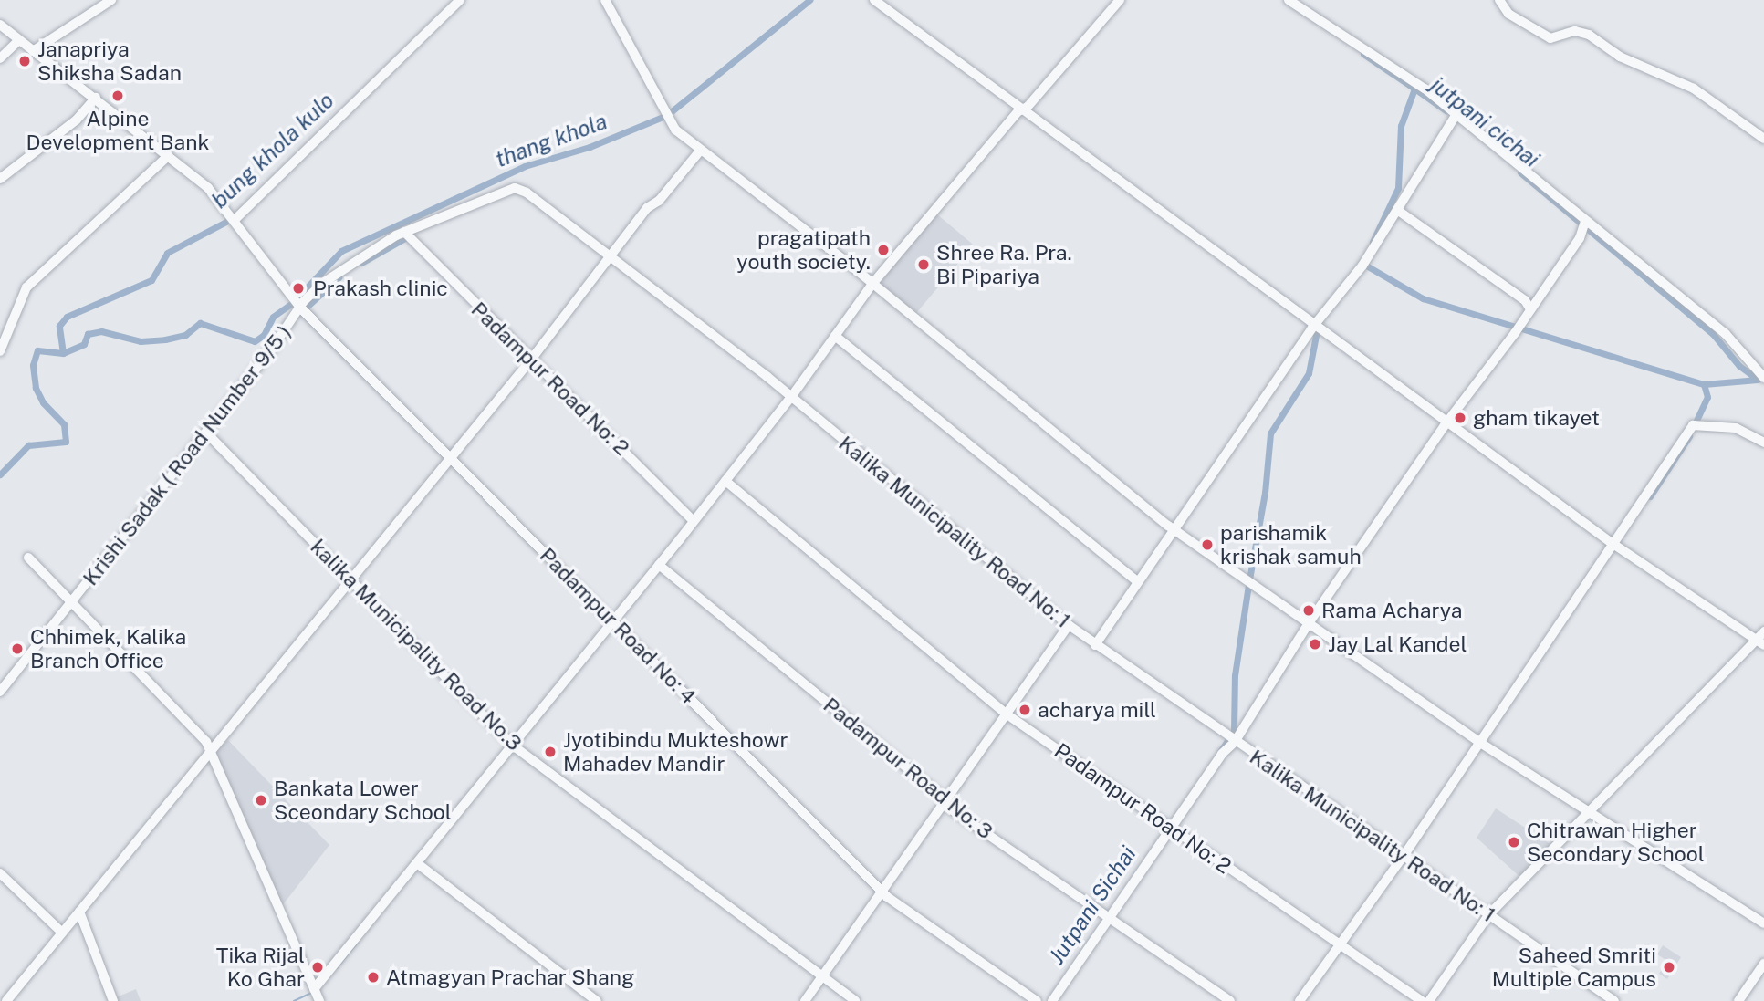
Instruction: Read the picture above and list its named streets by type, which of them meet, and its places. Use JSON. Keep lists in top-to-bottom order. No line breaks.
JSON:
{"streets":{"street":["Padampur Road No: 2","Krishi Sadak ( Road Number 9/5 )","Kalika Municipality Road No: 1","Padampur Road No: 4","kalika Municipality Road No.3","Padampur Road No: 3"]},"crossings":[["Padampur Road No: 2","Kalika Municipality Road No: 1"],["Krishi Sadak ( Road Number 9/5 )","Kalika Municipality Road No: 1"],["Krishi Sadak ( Road Number 9/5 )","Padampur Road No: 4"],["Krishi Sadak ( Road Number 9/5 )","kalika Municipality Road No.3"],["Kalika Municipality Road No: 1","Padampur Road No: 4"]],"water":["jutpani cichai","thang khola","bung khola kulo","Jutpani Sichai"],"places":["Janapriya Shiksha Sadan","Alpine Development Bank","pragatipath youth society.","Shree Ra. Pra. Bi Pipariya","Prakash clinic","gham tikayet","parishamik krishak samuh","Rama Acharya","Jay Lal Kandel","Chhimek, Kalika Branch Office","acharya mill","Jyotibindu Mukteshowr Mahadev Mandir","Bankata Lower Sceondary School","Chitrawan Higher Secondary School","Tika Rijal Ko Ghar","Saheed Smriti Multiple Campus","Atmagyan Prachar Shang"]}
